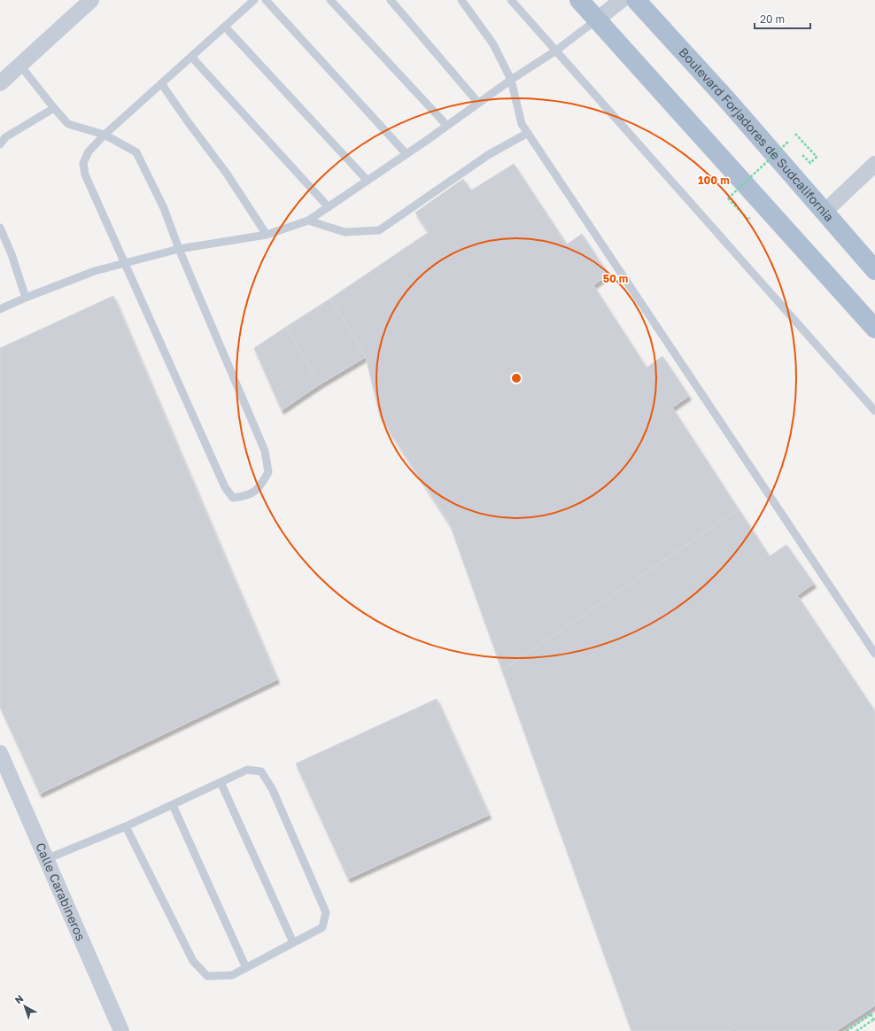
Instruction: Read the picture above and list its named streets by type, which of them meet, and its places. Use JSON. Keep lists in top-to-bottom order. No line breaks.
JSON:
{"streets":{"main road":["Boulevard Forjadores de Sudcalifornia"],"street":["Calle Carabineros"]},"scale_bar":"20 m","north":"top left","rings":["100 m","50 m"]}
